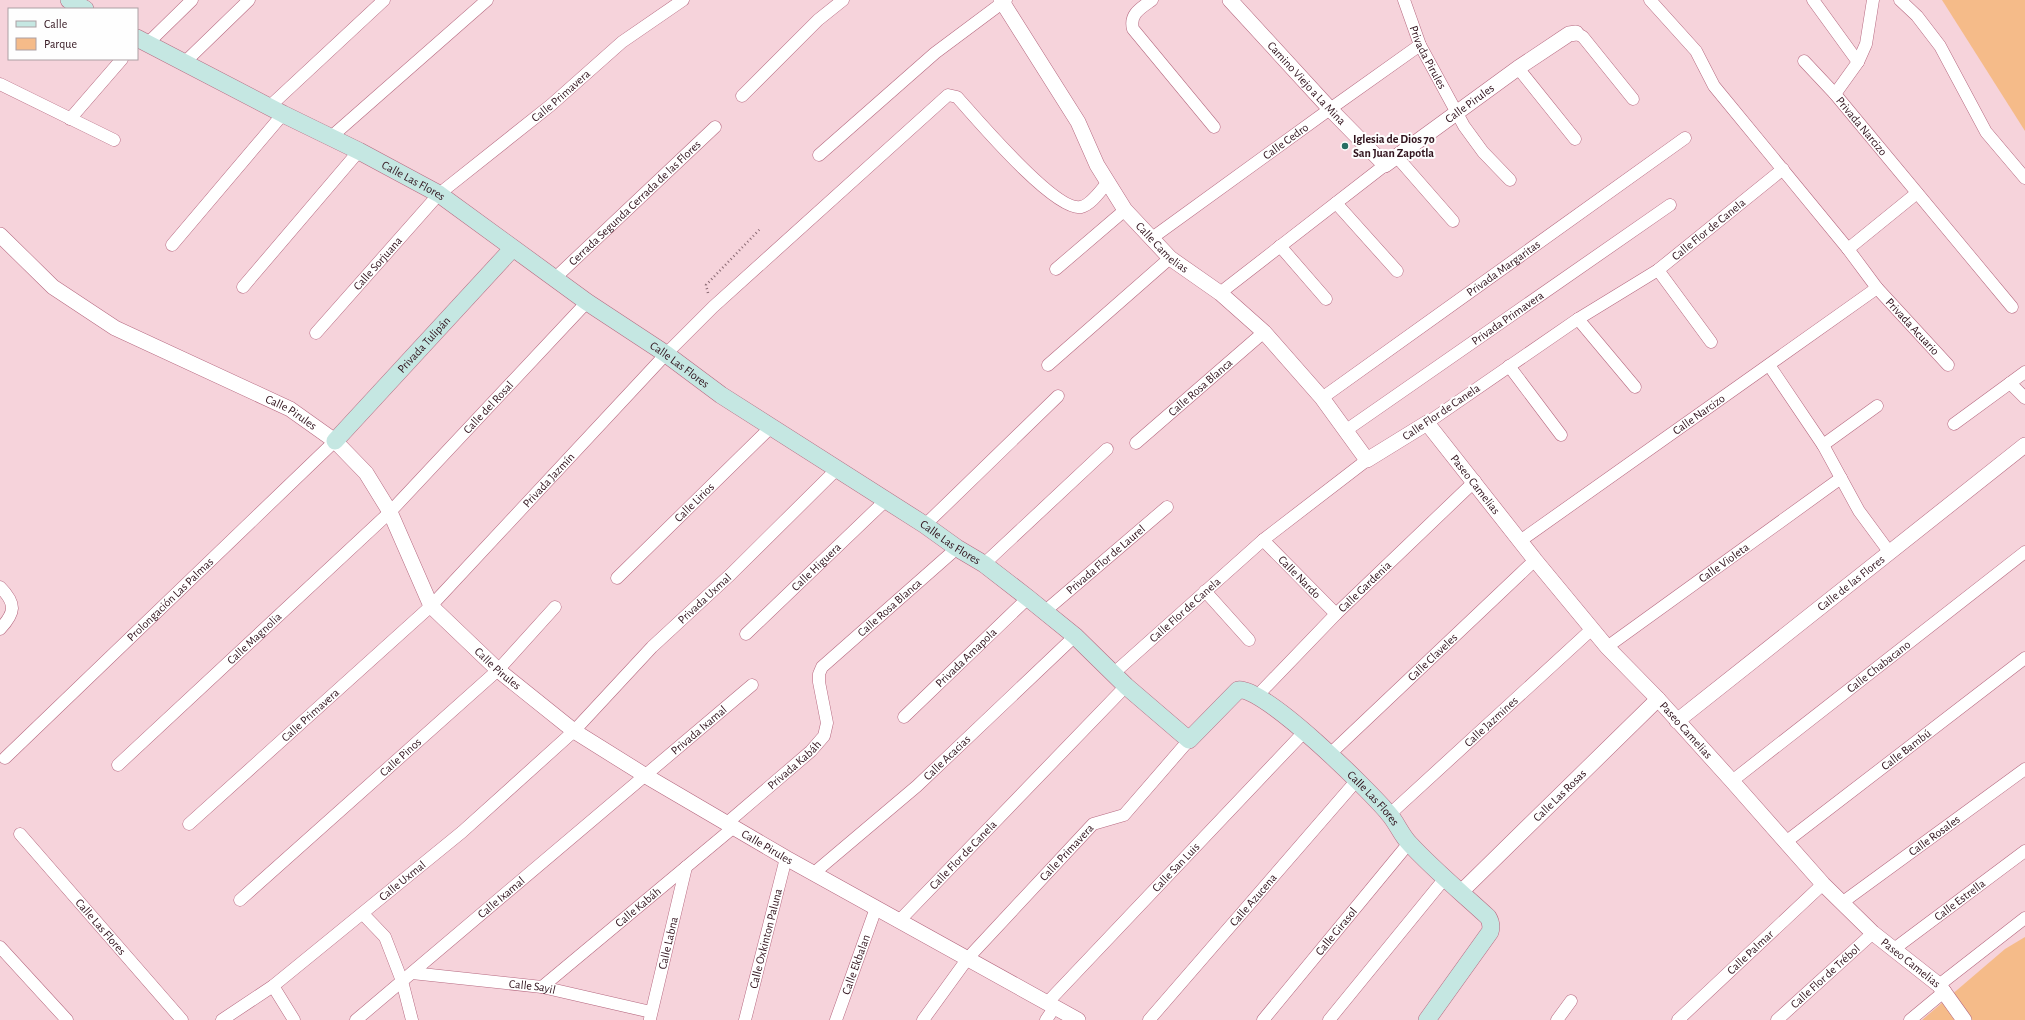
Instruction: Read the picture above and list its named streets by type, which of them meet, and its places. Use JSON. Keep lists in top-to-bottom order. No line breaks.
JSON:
{"streets":{"main road":["Calle Primavera","Calle Las Flores","Privada Tulipán"],"street":["Privada Pirules","Camino Viejo a La Mina","Calle Pirules","Privada Narcizo","Calle Cedro","Cerrada Segunda Cerrada de las Flores","Calle Flor de Canela","Calle Camelias","Calle Sorjuana","Privada Margaritas","Privada Primavera","Privada Acuario","Calle Rosa Blanca","Calle del Rosal","Calle Narcizo","Privada Jazmín","Paseo Camelias","Calle Lirios","Privada Flor de Laurel","Calle Violeta","Calle Higuera","Calle Nardo","Calle de las Flores","Calle Gardenia","Privada Uxmal","Prolongación Las Palmas","Calle Magnolia","Calle Claveles","Privada Amapola","Calle Chabacano","Calle Jazmines","Privada Ixamal","Calle Bambú","Calle Pinos","Calle Acacias","Privada Kabáh","Calle Las Rosas","Calle Rosales","Calle San Luis","Calle Uxmal","Calle Ixamal","Calle Azucena","Calle Estrella","Calle Kabáh","Calle Girasol","Calle Oxkinton Paluna","Calle Labna","Calle Palmar","Calle Ekbalan","Calle Flor de Trébol","Calle Sayil"]},"crossings":[["Privada Pirules","Calle Pirules"],["Privada Pirules","Calle Cedro"],["Camino Viejo a La Mina","Calle Pirules"],["Camino Viejo a La Mina","Calle Cedro"],["Calle Primavera","Calle Pirules"],["Calle Primavera","Calle Las Flores"],["Calle Primavera","Calle Sorjuana"],["Calle Primavera","Privada Jazmín"],["Calle Pirules","Calle Flor de Canela"],["Calle Pirules","Calle Camelias"],["Calle Pirules","Privada Tulipán"],["Calle Pirules","Calle del Rosal"],["Calle Pirules","Privada Jazmín"],["Calle Pirules","Privada Uxmal"],["Calle Pirules","Prolongación Las Palmas"],["Calle Pirules","Calle Magnolia"],["Calle Pirules","Privada Ixamal"],["Calle Pirules","Calle Pinos"],["Calle Pirules","Calle Acacias"],["Calle Pirules","Privada Kabáh"],["Calle Pirules","Calle San Luis"],["Calle Pirules","Calle Uxmal"],["Calle Pirules","Calle Ixamal"],["Calle Pirules","Calle Kabáh"],["Calle Pirules","Calle Oxkinton Paluna"],["Calle Pirules","Calle Ekbalan"],["Calle Cedro","Calle Camelias"],["Calle Las Flores","Cerrada Segunda Cerrada de las Flores"],["Calle Las Flores","Calle Flor de Canela"],["Calle Las Flores","Calle Sorjuana"],["Calle Las Flores","Privada Tulipán"],["Calle Las Flores","Calle Rosa Blanca"],["Calle Las Flores","Calle del Rosal"],["Calle Las Flores","Privada Jazmín"],["Calle Las Flores","Calle Lirios"],["Calle Las Flores","Privada Flor de Laurel"],["Calle Las Flores","Calle Higuera"],["Calle Las Flores","Calle Gardenia"],["Calle Las Flores","Privada Uxmal"],["Calle Las Flores","Calle Claveles"],["Calle Las Flores","Privada Amapola"],["Calle Las Flores","Calle Jazmines"],["Calle Las Flores","Calle Acacias"],["Calle Las Flores","Calle Las Rosas"],["Calle Las Flores","Calle San Luis"],["Calle Las Flores","Calle Azucena"],["Calle Las Flores","Calle Girasol"],["Calle Flor de Canela","Calle Camelias"],["Calle Flor de Canela","Paseo Camelias"],["Calle Flor de Canela","Calle Nardo"],["Calle Camelias","Privada Margaritas"],["Calle Camelias","Privada Primavera"],["Calle Camelias","Calle Rosa Blanca"],["Calle Camelias","Privada Jazmín"],["Privada Acuario","Calle Narcizo"],["Privada Tulipán","Prolongación Las Palmas"],["Calle Rosa Blanca","Privada Kabáh"],["Calle del Rosal","Calle Magnolia"],["Calle Narcizo","Paseo Camelias"],["Paseo Camelias","Calle Violeta"],["Paseo Camelias","Calle de las Flores"],["Paseo Camelias","Calle Gardenia"],["Paseo Camelias","Calle Claveles"],["Paseo Camelias","Calle Chabacano"],["Paseo Camelias","Calle Jazmines"],["Paseo Camelias","Calle Bambú"],["Paseo Camelias","Calle Las Rosas"],["Paseo Camelias","Calle Rosales"],["Paseo Camelias","Calle Estrella"],["Paseo Camelias","Calle Palmar"],["Paseo Camelias","Calle Flor de Trébol"],["Calle Nardo","Calle Gardenia"],["Privada Uxmal","Calle Uxmal"],["Privada Ixamal","Calle Ixamal"],["Privada Kabáh","Calle Kabáh"],["Calle Ixamal","Calle Sayil"],["Calle Kabáh","Calle Labna"],["Calle Kabáh","Calle Sayil"],["Calle Labna","Calle Sayil"]],"places":["Iglesia de Dios 7o San Juan Zapotla"],"legend":["Calle","Parque"]}
